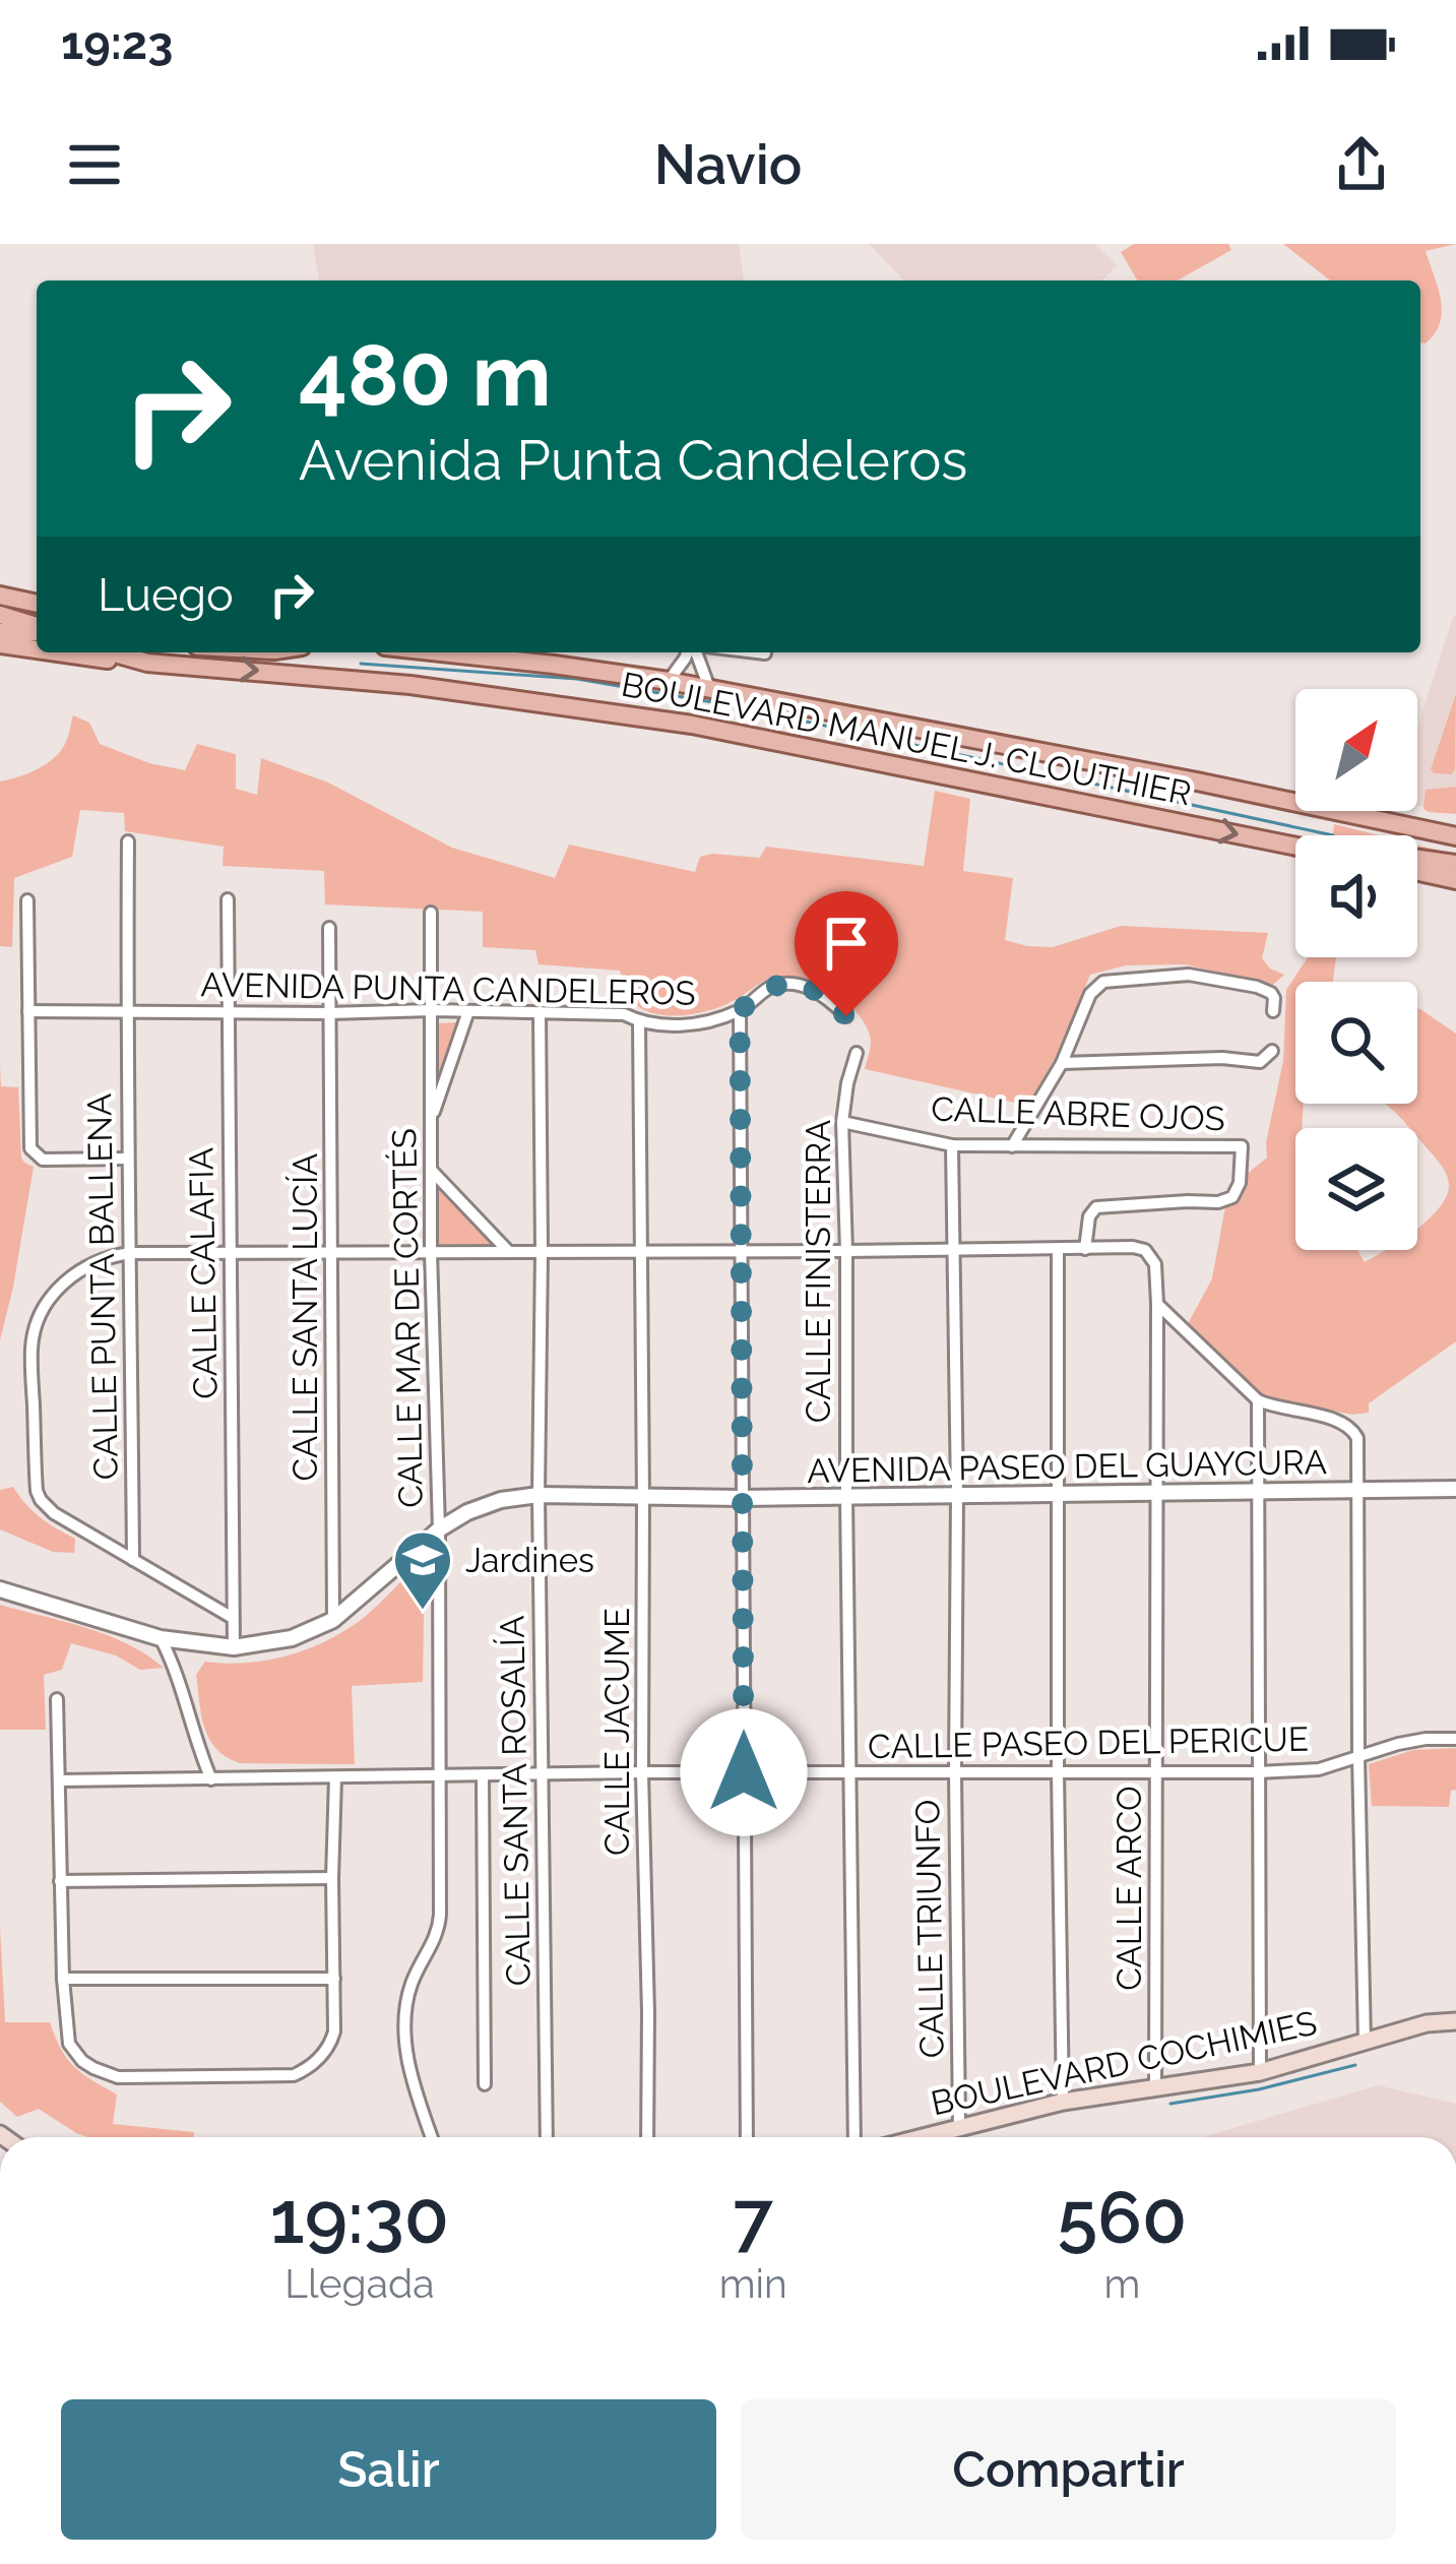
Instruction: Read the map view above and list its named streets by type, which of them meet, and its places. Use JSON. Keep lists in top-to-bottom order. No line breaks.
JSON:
{"streets":{"main road":["BOULEVARD MANUEL J. CLOUTHIER","BOULEVARD COCHIMIES"],"street":["AVENIDA PUNTA CANDELEROS","CALLE ABRE OJOS","CALLE FINISTERRA","CALLE CALAFIA","CALLE PUNTA BALLENA","CALLE SANTA LUCÍA","CALLE MAR DE CORTÉS","AVENIDA PASEO DEL GUAYCURA","CALLE JACUME","CALLE PASEO DEL PERICUE","CALLE SANTA ROSALÍA","CALLE ARCO","CALLE TRIUNFO"]},"crossings":[["AVENIDA PUNTA CANDELEROS","CALLE CALAFIA"],["AVENIDA PUNTA CANDELEROS","CALLE PUNTA BALLENA"],["AVENIDA PUNTA CANDELEROS","CALLE SANTA LUCÍA"],["AVENIDA PUNTA CANDELEROS","CALLE MAR DE CORTÉS"],["AVENIDA PUNTA CANDELEROS","CALLE JACUME"],["AVENIDA PUNTA CANDELEROS","CALLE SANTA ROSALÍA"],["CALLE ABRE OJOS","CALLE FINISTERRA"],["CALLE ABRE OJOS","CALLE ARCO"],["CALLE ABRE OJOS","CALLE TRIUNFO"],["CALLE FINISTERRA","AVENIDA PASEO DEL GUAYCURA"],["CALLE FINISTERRA","CALLE PASEO DEL PERICUE"],["CALLE CALAFIA","AVENIDA PASEO DEL GUAYCURA"],["CALLE SANTA LUCÍA","AVENIDA PASEO DEL GUAYCURA"],["CALLE MAR DE CORTÉS","AVENIDA PASEO DEL GUAYCURA"],["CALLE MAR DE CORTÉS","CALLE PASEO DEL PERICUE"],["AVENIDA PASEO DEL GUAYCURA","CALLE JACUME"],["AVENIDA PASEO DEL GUAYCURA","CALLE SANTA ROSALÍA"],["AVENIDA PASEO DEL GUAYCURA","CALLE ARCO"],["AVENIDA PASEO DEL GUAYCURA","CALLE TRIUNFO"],["CALLE JACUME","CALLE PASEO DEL PERICUE"],["CALLE PASEO DEL PERICUE","CALLE SANTA ROSALÍA"],["CALLE PASEO DEL PERICUE","CALLE ARCO"],["CALLE PASEO DEL PERICUE","CALLE TRIUNFO"],["CALLE ARCO","BOULEVARD COCHIMIES"],["CALLE TRIUNFO","BOULEVARD COCHIMIES"]],"places":{"school or university":["Jardines"]},"north":"top right","page":{"status":"19:23","header":"Navio","turn":["480 m","Avenida Punta Candeleros"],"then":"Luego","eta":["19:30","Llegada","7","min","560","m"],"buttons":["Salir","Compartir"]}}
